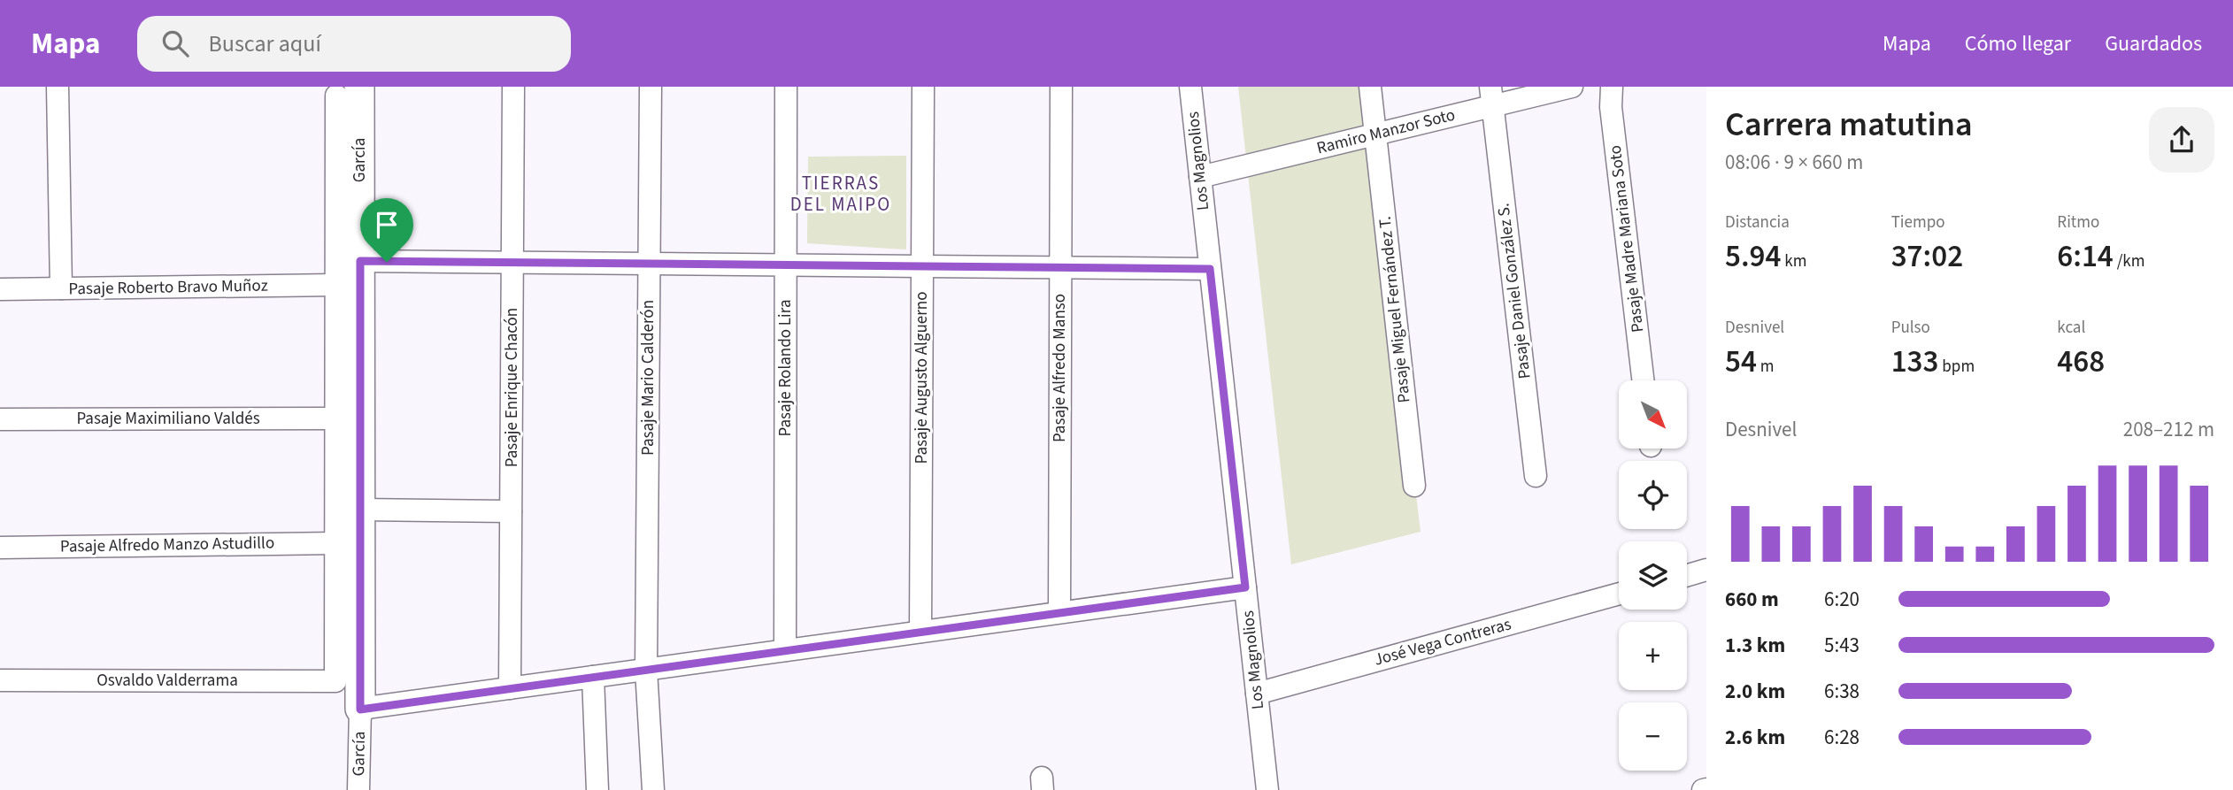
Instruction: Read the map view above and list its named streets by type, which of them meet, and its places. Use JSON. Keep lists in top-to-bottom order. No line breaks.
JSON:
{"streets":{"street":["Ramiro Manzor Soto","García","Los Magnolios","Pasaje Madre Mariana Soto","Pasaje Roberto Bravo Muñoz","Pasaje Daniel González S.","Pasaje Miguel Fernández T.","Pasaje Rolando Lira","Pasaje Alfredo Manso","Pasaje Mario Calderón","Pasaje Augusto Alguerno","Pasaje Enrique Chacón","Pasaje Maximiliano Valdés","Pasaje Alfredo Manzo Astudillo","José Vega Contreras","Osvaldo Valderrama"]},"crossings":[["Ramiro Manzor Soto","Los Magnolios"],["Ramiro Manzor Soto","Pasaje Daniel González S."],["Ramiro Manzor Soto","Pasaje Miguel Fernández T."],["García","Pasaje Roberto Bravo Muñoz"],["García","Pasaje Maximiliano Valdés"],["García","Pasaje Alfredo Manzo Astudillo"],["García","Osvaldo Valderrama"],["Los Magnolios","José Vega Contreras"]],"districts":["TIERRAS DEL MAIPO"],"north":"bottom right","page":{"header":"Mapa","search":"Buscar aquí","nav":["Mapa","Cómo llegar","Guardados"],"heading":["Carrera matutina","08:06 · 9 × 660 m"],"stats":[["Distancia","5.94 km"],["Tiempo","37:02"],["Ritmo","6:14 /km"],["Desnivel","54 m"],["Pulso","133 bpm"],["kcal","468"]],"map_buttons":["+","−"],"chart":["Desnivel","208–212 m"],"list":[{"name":"660 m","note":"6:20"},{"name":"1.3 km","note":"5:43"},{"name":"2.0 km","note":"6:38"},{"name":"2.6 km","note":"6:28"}]}}
